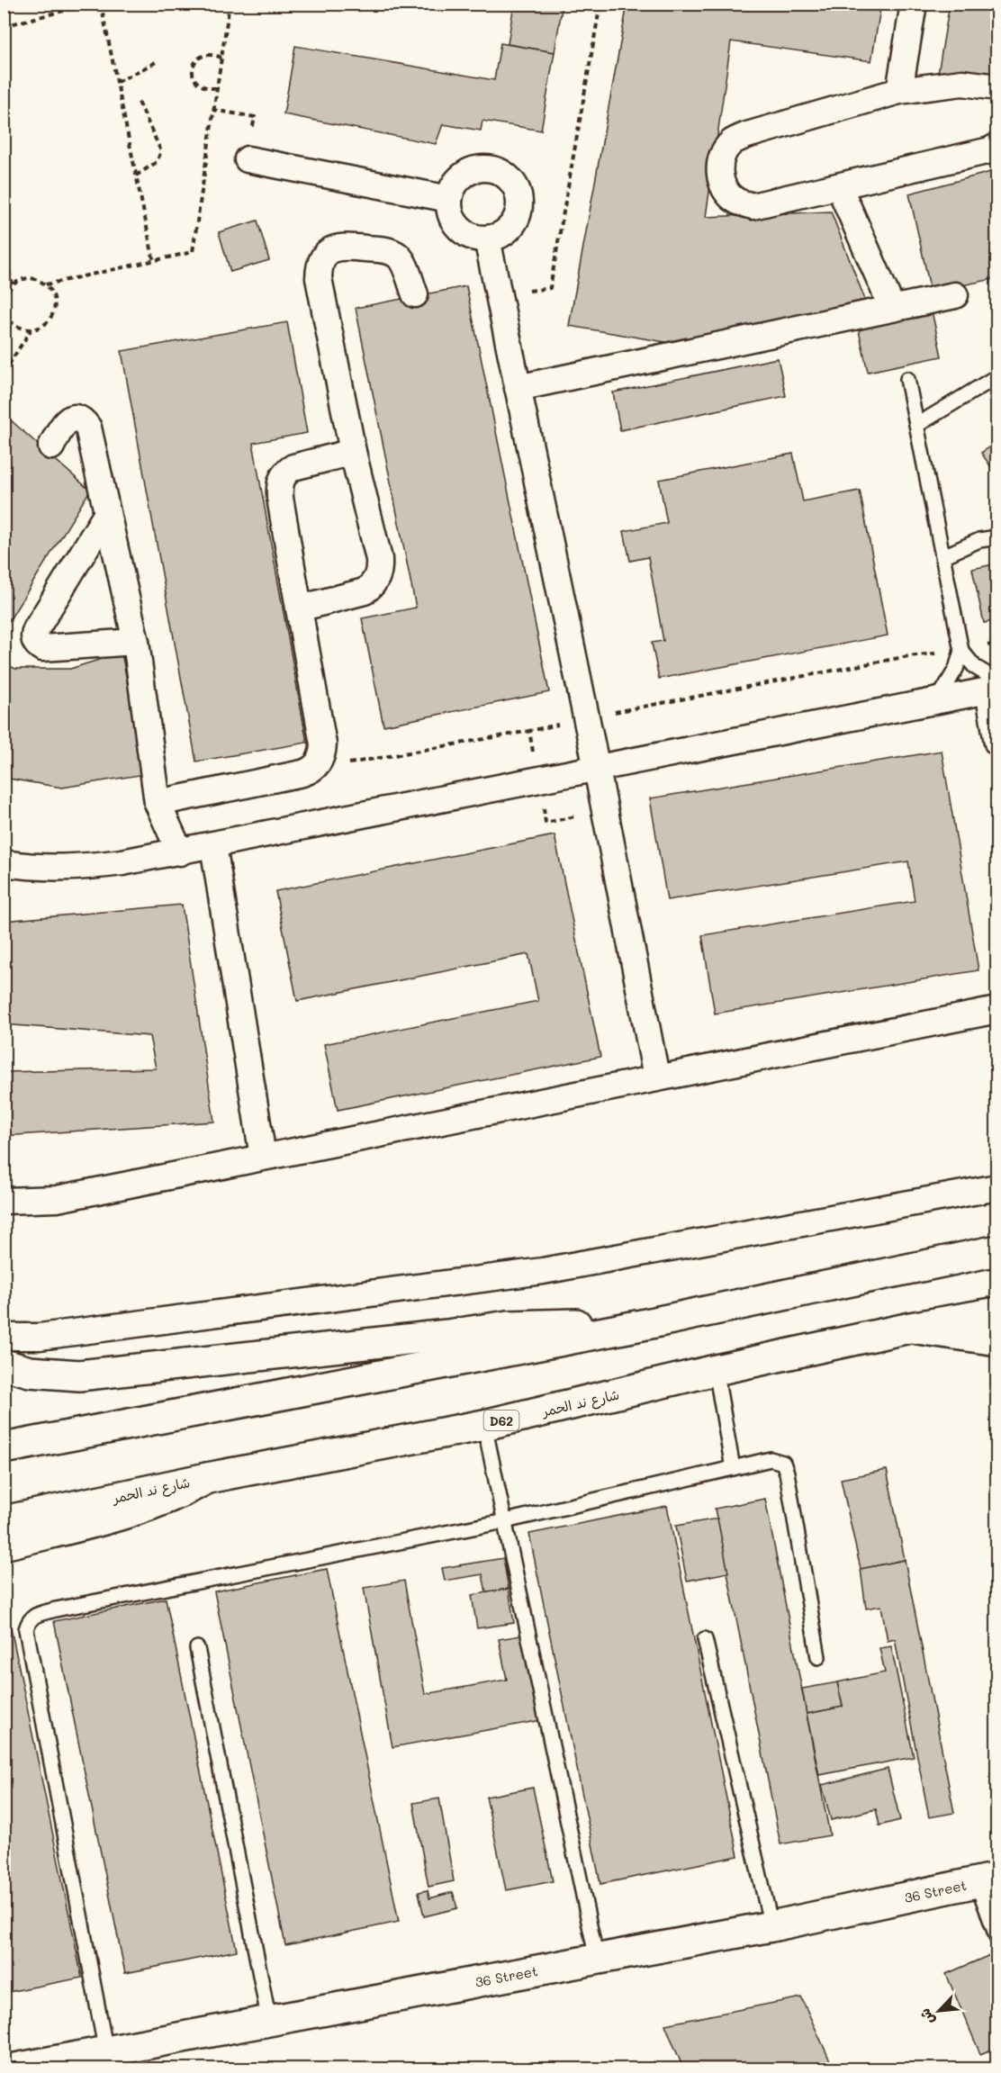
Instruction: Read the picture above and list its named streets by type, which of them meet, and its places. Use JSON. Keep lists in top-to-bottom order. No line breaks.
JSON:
{"streets":{"main road":["شارع ند الحمر","D62","36 Street"]},"north":"bottom left"}
